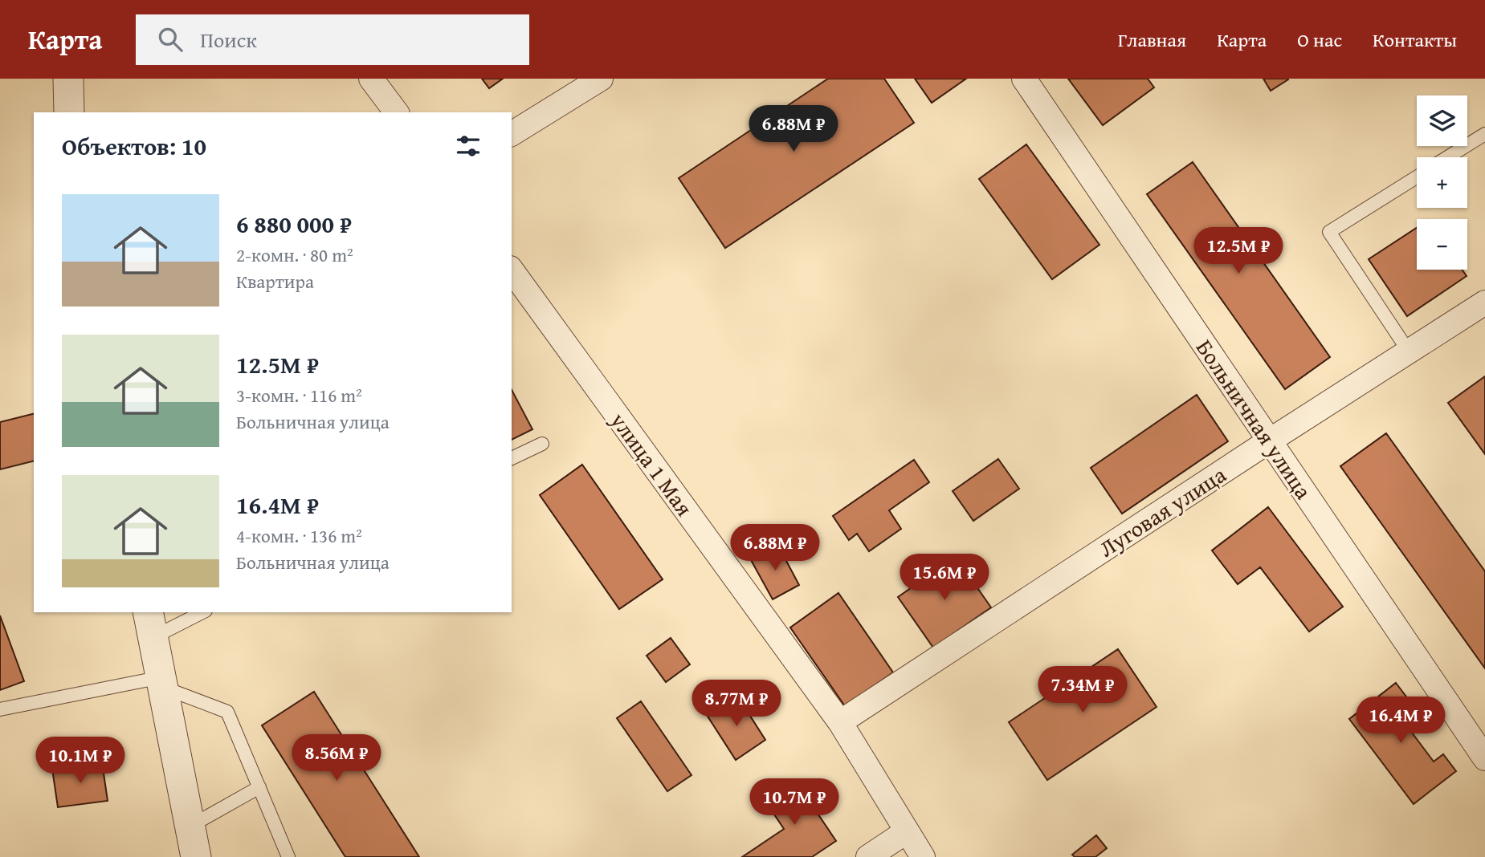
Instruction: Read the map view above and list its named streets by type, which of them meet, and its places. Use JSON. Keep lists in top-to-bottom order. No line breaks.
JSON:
{"streets":{"street":["Больничная улица","улица 1 Мая","Луговая улица"]},"crossings":[["Больничная улица","Луговая улица"],["улица 1 Мая","Луговая улица"]],"page":{"header":"Карта","search":"Поиск","nav":["Главная","Карта","О нас","Контакты"],"map_buttons":["+","−"],"price":["6.88M ₽","12.5M ₽","6.88M ₽","15.6M ₽","7.34M ₽","8.77M ₽","16.4M ₽","8.56M ₽","10.1M ₽","10.7M ₽"],"heading":"Объектов: 10","list":[{"name":"6 880 000 ₽","note":"2-комн. · 80 m² · Квартира"},{"name":"12.5M ₽","note":"3-комн. · 116 m² · Больничная улица"},{"name":"16.4M ₽","note":"4-комн. · 136 m² · Больничная улица"}]}}
